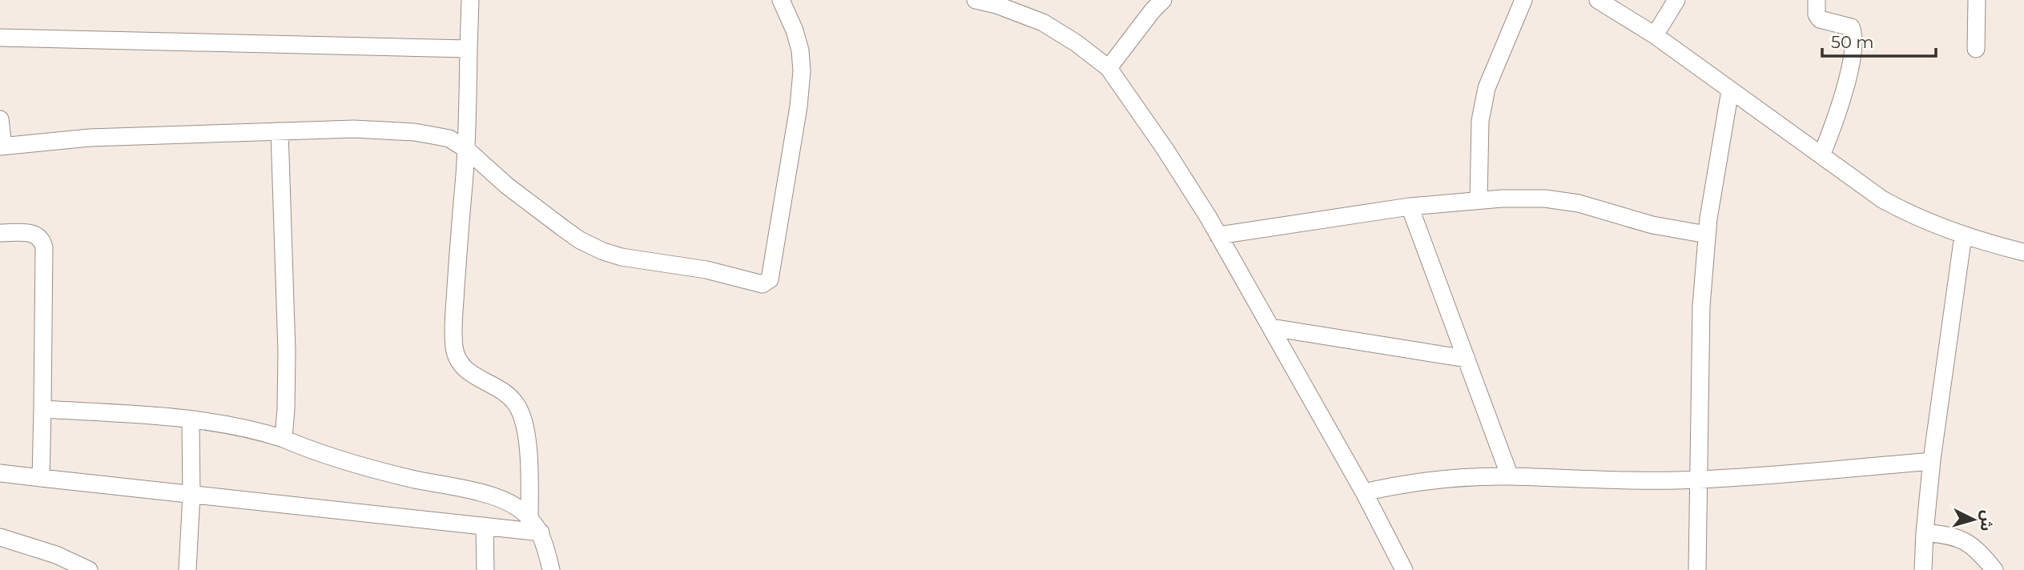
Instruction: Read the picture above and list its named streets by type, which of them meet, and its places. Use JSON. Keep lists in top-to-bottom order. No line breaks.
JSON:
{"scale_bar":"50 m","north":"right"}
